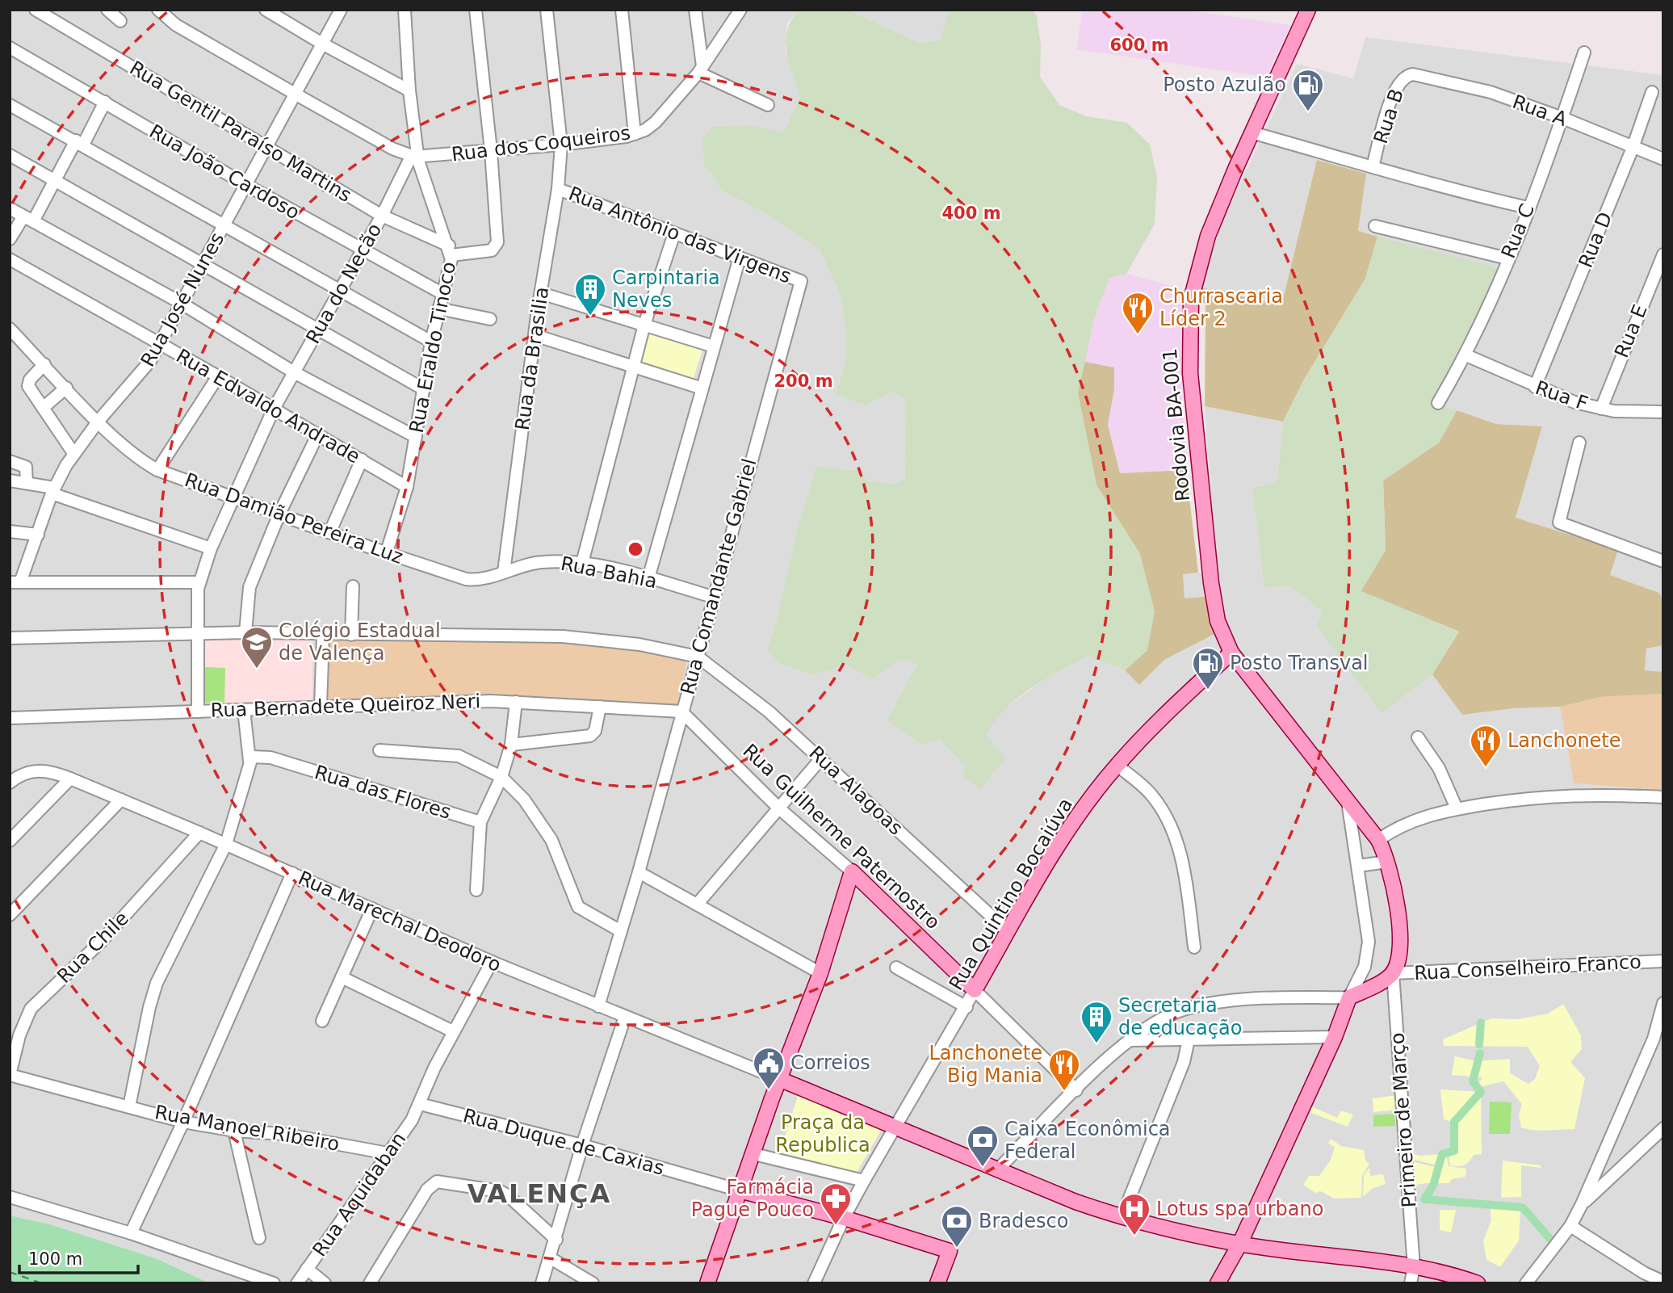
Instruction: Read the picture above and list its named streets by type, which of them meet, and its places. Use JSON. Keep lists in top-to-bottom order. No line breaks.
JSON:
{"streets":{"main road":["Rodovia BA-001","Rua Guilherme Paternostro","Rua Quintino Bocaiúva"],"street":["Rua A","Rua B","Rua Gentil Paraíso Martins","Rua dos Coqueiros","Rua João Cardoso","Rua C","Rua Antônio das Virgens","Rua D","Rua do Necão","Rua José Nunes","Rua E","Rua Eraldo Tinoco","Rua da Brasilia","Rua F","Rua Edvaldo Andrade","Rua Damião Pereira Luz","Rua Bahia","Rua Comandante Gabriel","Rua Bernadete Queiroz Neri","Rua Alagoas","Rua das Flores","Rua Marechal Deodoro","Rua Chile","Rua Conselheiro Franco","Primeiro de Março","Rua Manoel Ribeiro","Rua Duque de Caxias","Rua Aquidaban"]},"crossings":[["Rua A","Rua B"],["Rua A","Rua C"],["Rua A","Rua D"],["Rua Gentil Paraíso Martins","Rua do Necão"],["Rua Gentil Paraíso Martins","Rua José Nunes"],["Rua Gentil Paraíso Martins","Rua Eraldo Tinoco"],["Rua dos Coqueiros","Rua do Necão"],["Rua dos Coqueiros","Rua Eraldo Tinoco"],["Rua dos Coqueiros","Rua da Brasilia"],["Rua João Cardoso","Rua do Necão"],["Rua João Cardoso","Rua José Nunes"],["Rua João Cardoso","Rua Eraldo Tinoco"],["Rua C","Rua F"],["Rua Antônio das Virgens","Rua da Brasilia"],["Rua Antônio das Virgens","Rua Comandante Gabriel"],["Rua D","Rua F"],["Rua do Necão","Rua Eraldo Tinoco"],["Rua do Necão","Rua Edvaldo Andrade"],["Rua do Necão","Rua Damião Pereira Luz"],["Rua do Necão","Rua Bernadete Queiroz Neri"],["Rua José Nunes","Rua Edvaldo Andrade"],["Rua José Nunes","Rua Damião Pereira Luz"],["Rua E","Rua F"],["Rua Eraldo Tinoco","Rua Edvaldo Andrade"],["Rua Eraldo Tinoco","Rua Damião Pereira Luz"],["Rua da Brasilia","Rua Damião Pereira Luz"],["Rua da Brasilia","Rua Bahia"],["Rodovia BA-001","Rua Quintino Bocaiúva"],["Rodovia BA-001","Rua Conselheiro Franco"],["Rodovia BA-001","Primeiro de Março"],["Rua Damião Pereira Luz","Rua Bahia"],["Rua Bahia","Rua Comandante Gabriel"],["Rua Comandante Gabriel","Rua Bernadete Queiroz Neri"],["Rua Comandante Gabriel","Rua Alagoas"],["Rua Comandante Gabriel","Rua Guilherme Paternostro"],["Rua Comandante Gabriel","Rua Marechal Deodoro"],["Rua Bernadete Queiroz Neri","Rua Guilherme Paternostro"],["Rua Alagoas","Rua Quintino Bocaiúva"],["Rua Guilherme Paternostro","Rua Quintino Bocaiúva"],["Rua Marechal Deodoro","Rua Chile"],["Rua Marechal Deodoro","Rua Aquidaban"],["Rua Chile","Rua Manoel Ribeiro"],["Rua Conselheiro Franco","Primeiro de Março"],["Rua Manoel Ribeiro","Rua Aquidaban"],["Rua Duque de Caxias","Rua Aquidaban"]],"districts":["VALENÇA"],"parks":["Praça da Republica"],"places":{"fuel station":["Posto Azulão","Posto Transval"],"building":["Carpintaria Neves","Secretaria de educação"],"restaurant":["Churrascaria Líder 2","Lanchonete","Lanchonete Big Mania"],"school or university":["Colégio Estadual de Valença"],"public building":["Correios"],"bank":["Caixa Econômica Federal","Bradesco"],"pharmacy":["Farmácia Pague Pouco"],"hospital":["Lotus spa urbano"]},"scale_bar":"100 m","rings":["600 m","400 m","200 m"]}
